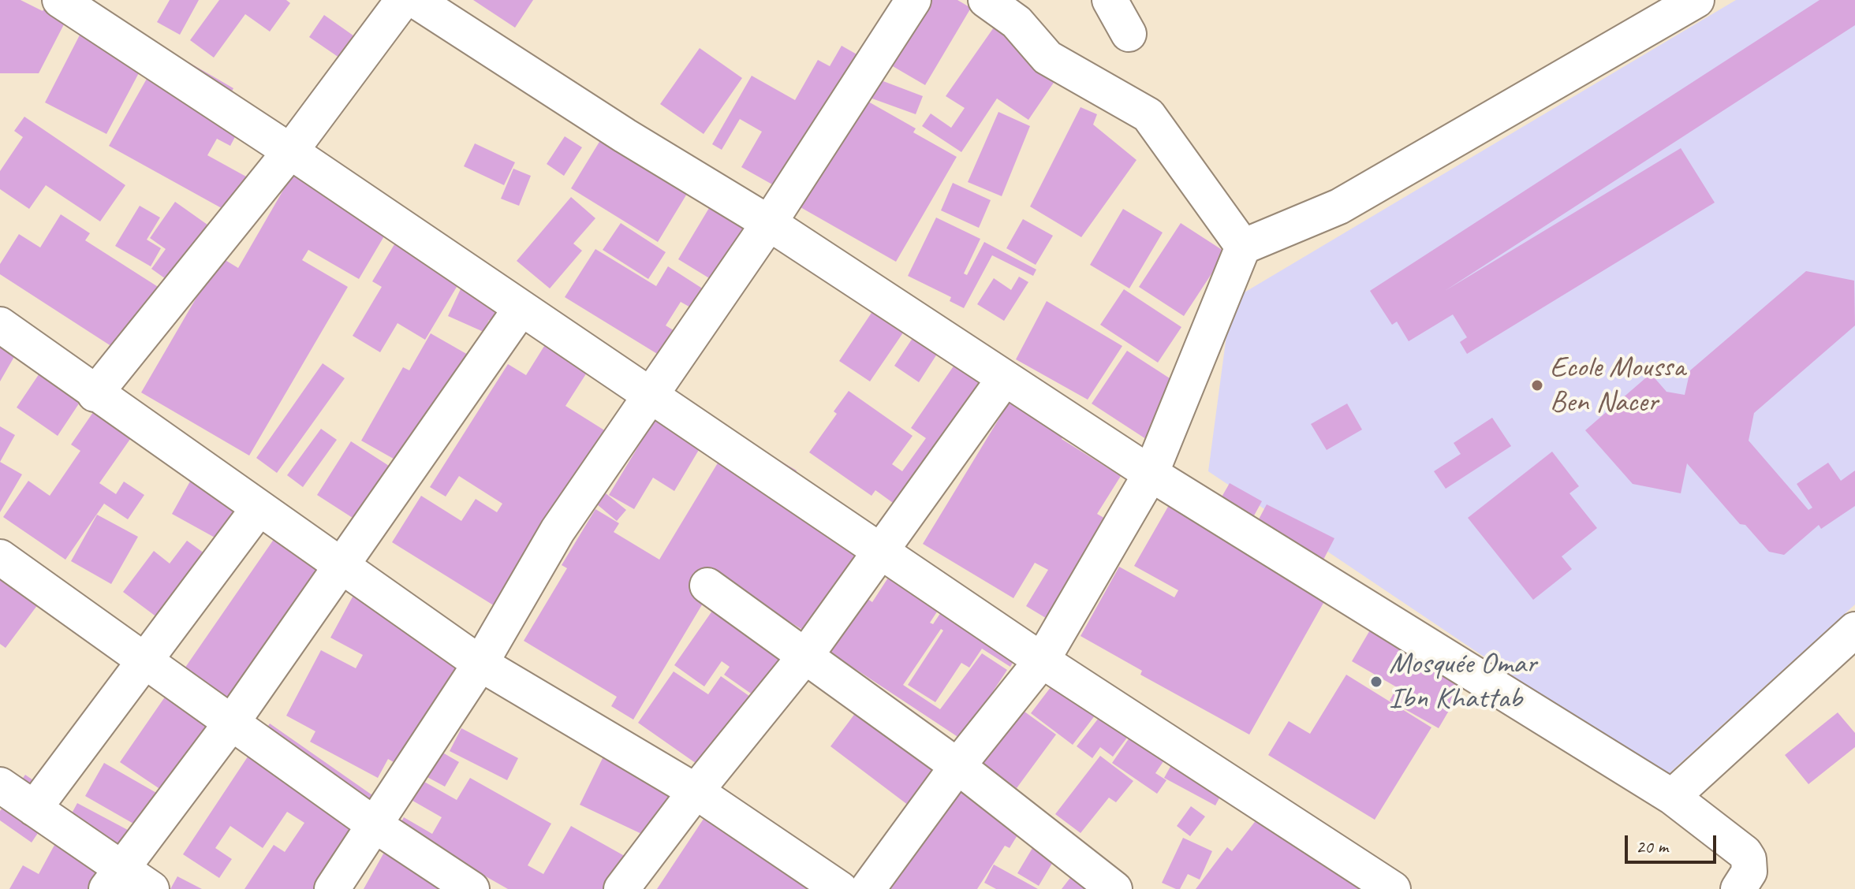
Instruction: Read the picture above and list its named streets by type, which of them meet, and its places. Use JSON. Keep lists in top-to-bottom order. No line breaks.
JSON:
{"places":["Ecole Moussa Ben Nacer","Mosquée Omar Ibn Khattab"],"scale_bar":"20 m"}
